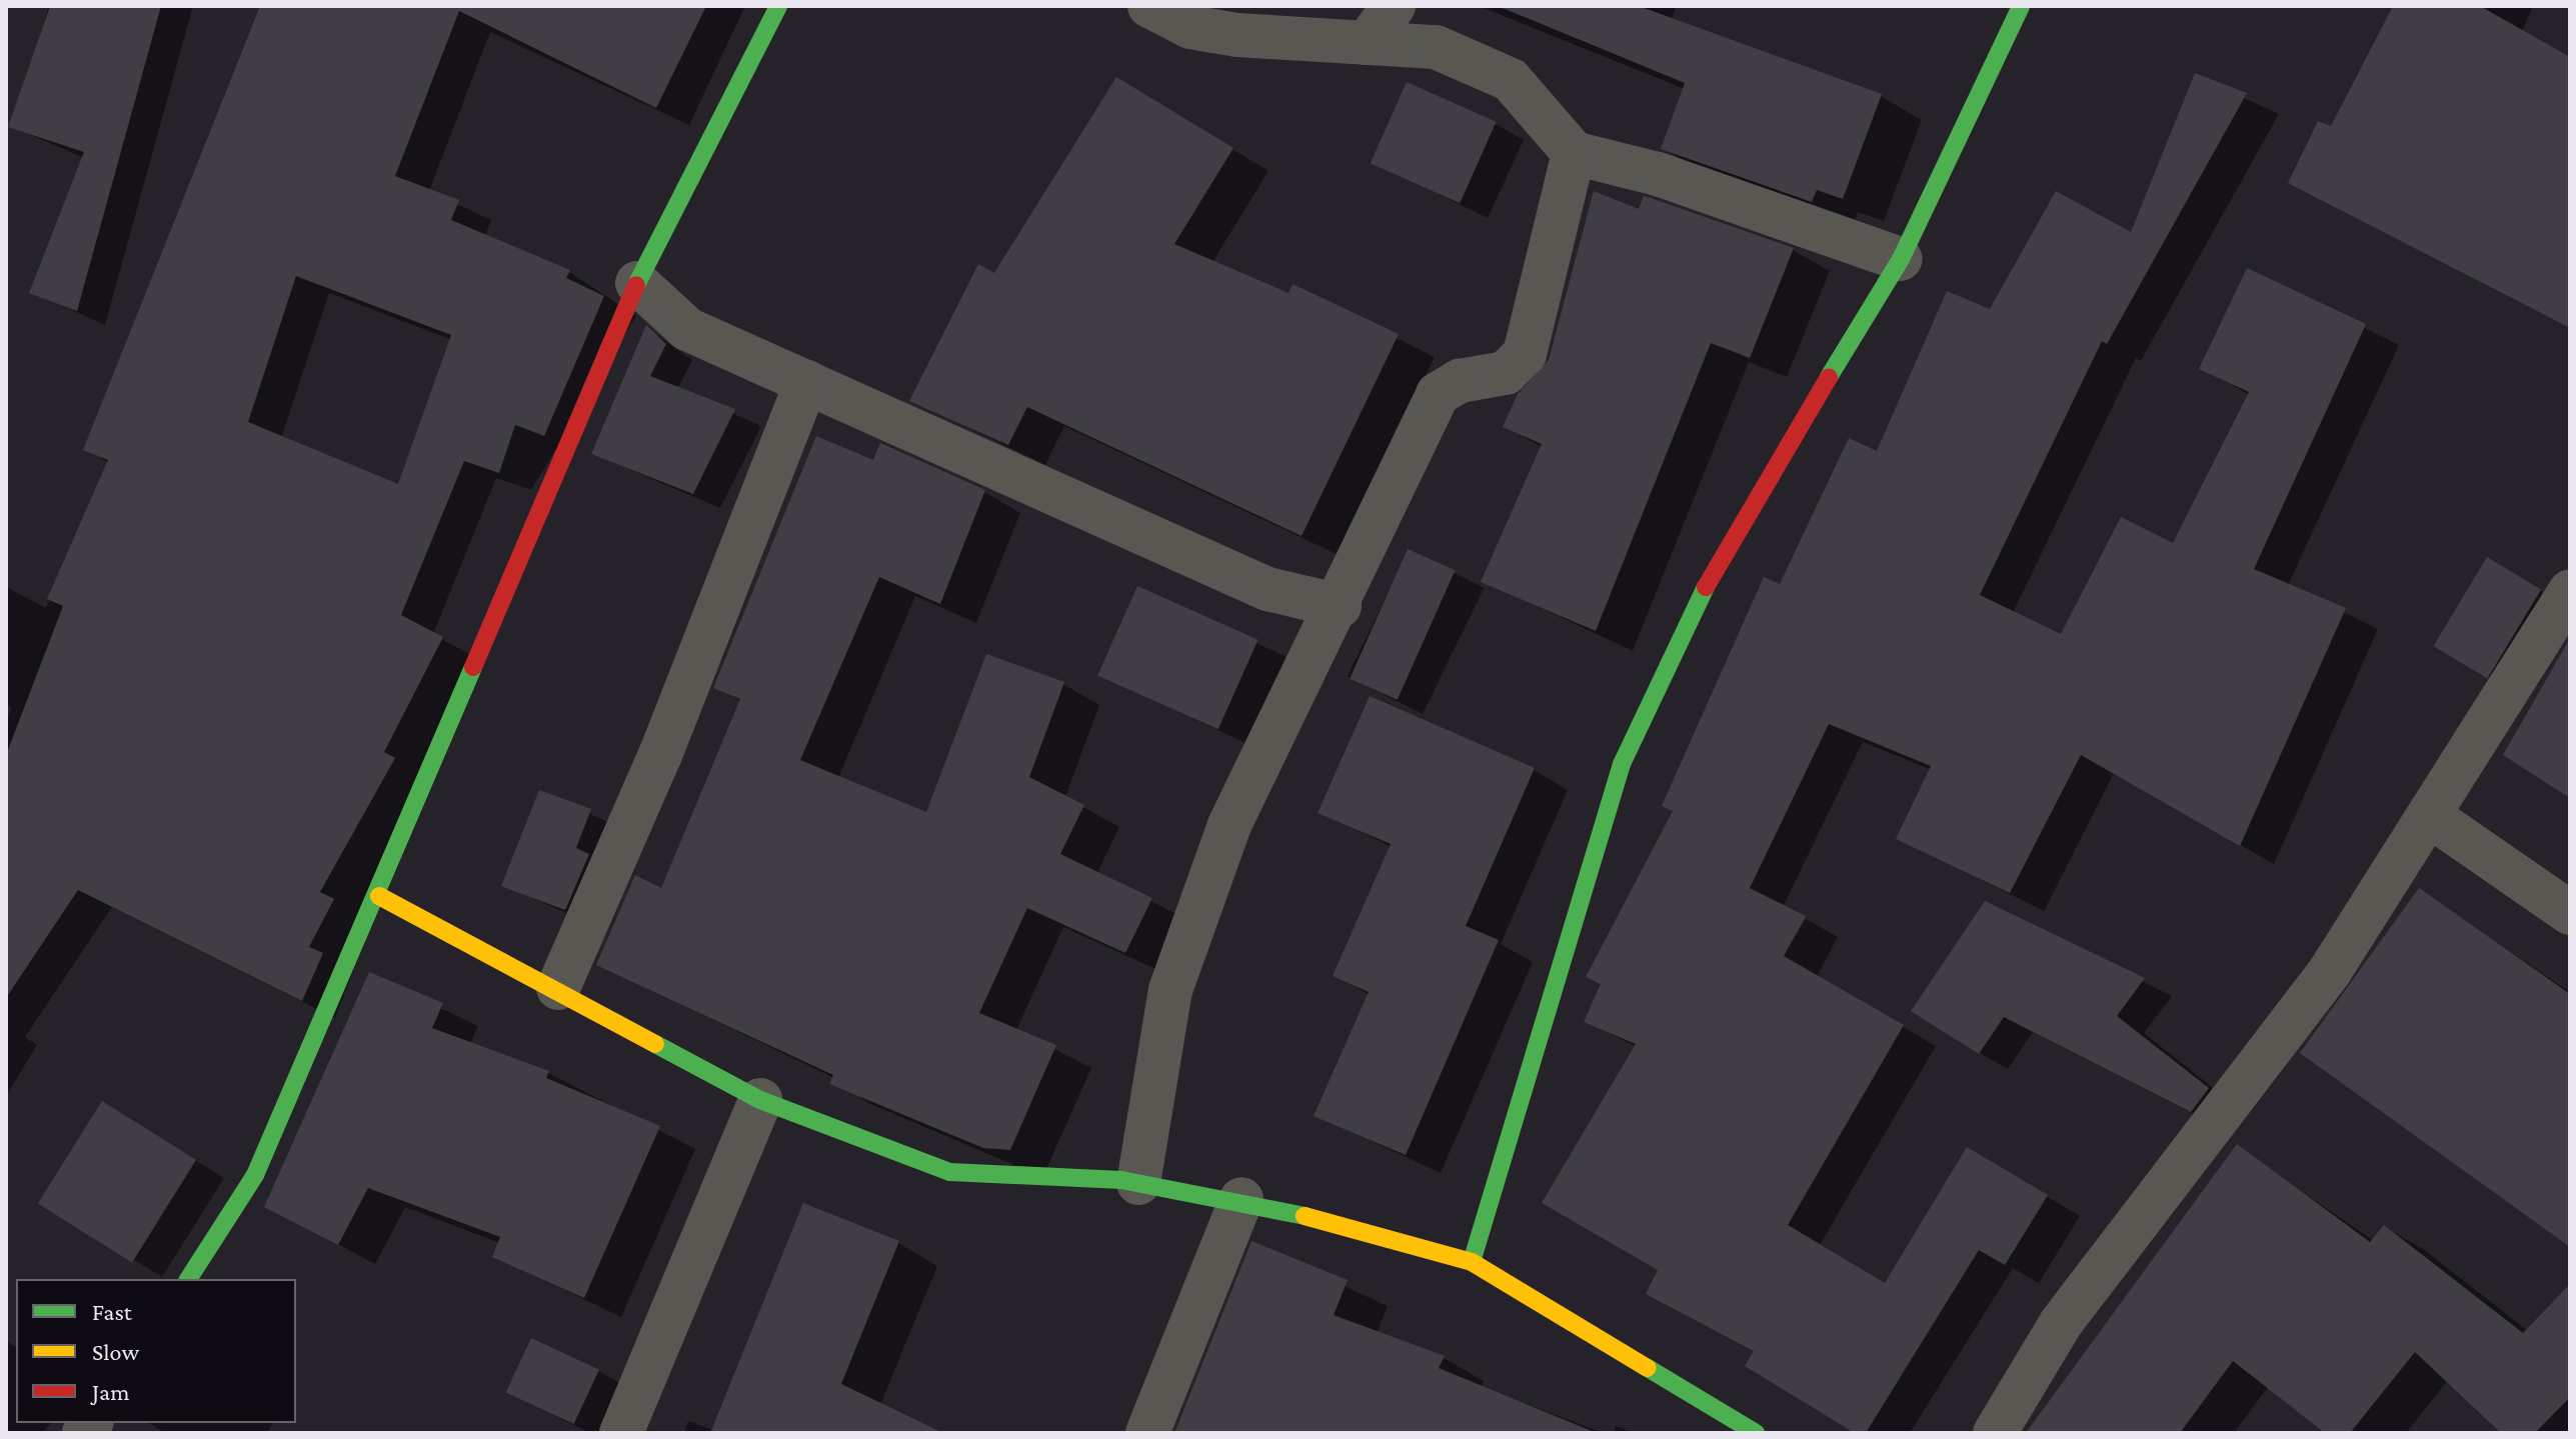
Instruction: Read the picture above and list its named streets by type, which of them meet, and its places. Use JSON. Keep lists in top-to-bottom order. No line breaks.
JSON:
{"legend":["Fast","Slow","Jam"]}
